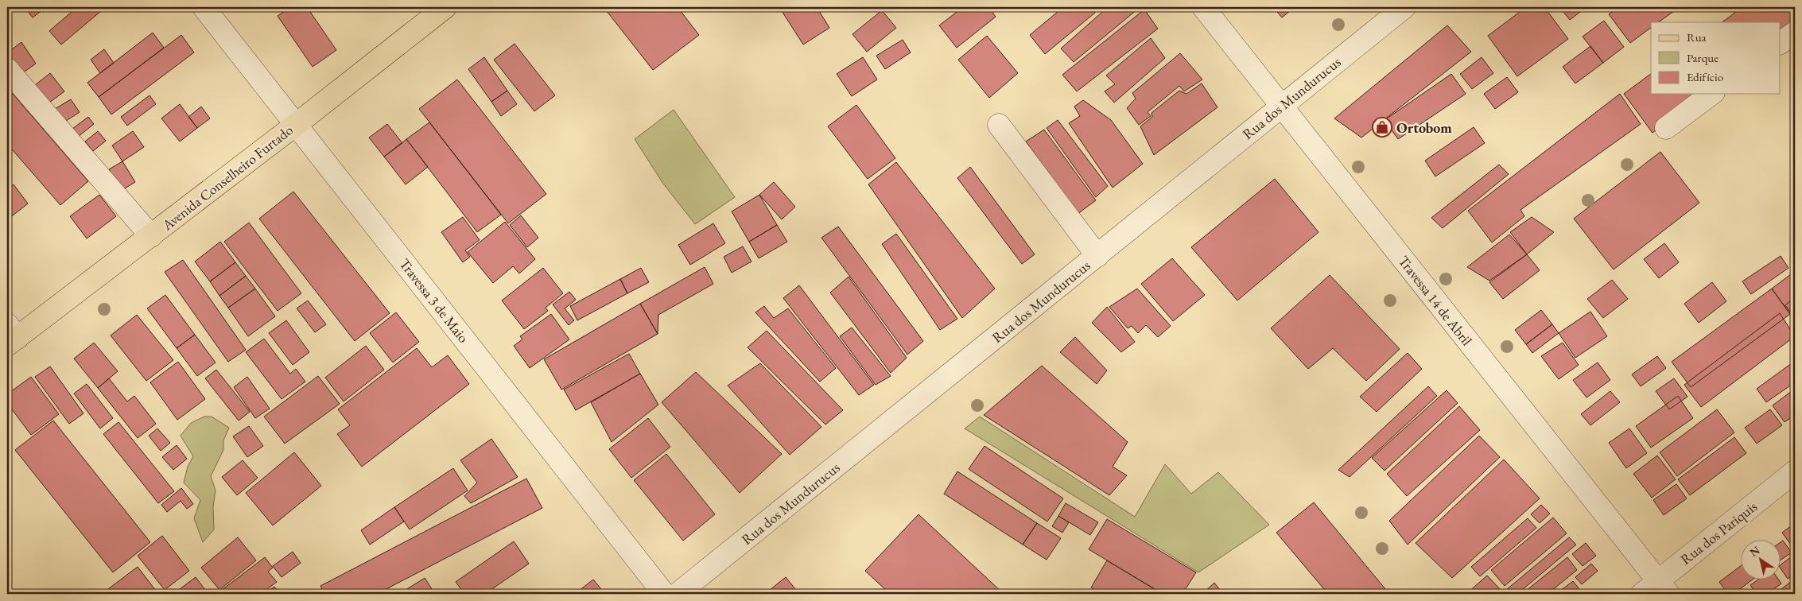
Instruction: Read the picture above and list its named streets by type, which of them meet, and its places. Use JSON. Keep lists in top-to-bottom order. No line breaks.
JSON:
{"streets":{"main road":["Avenida Conselheiro Furtado"],"street":["Rua dos Mundurucus","Travessa 3 de Maio","Travessa 14 de Abril","Rua dos Pariquis"]},"crossings":[["Rua dos Mundurucus","Travessa 14 de Abril"],["Avenida Conselheiro Furtado","Travessa 3 de Maio"],["Travessa 14 de Abril","Rua dos Pariquis"]],"places":{"shop":["Ortobom"]},"legend":["Rua","Parque","Edifício"],"north":"top left"}
